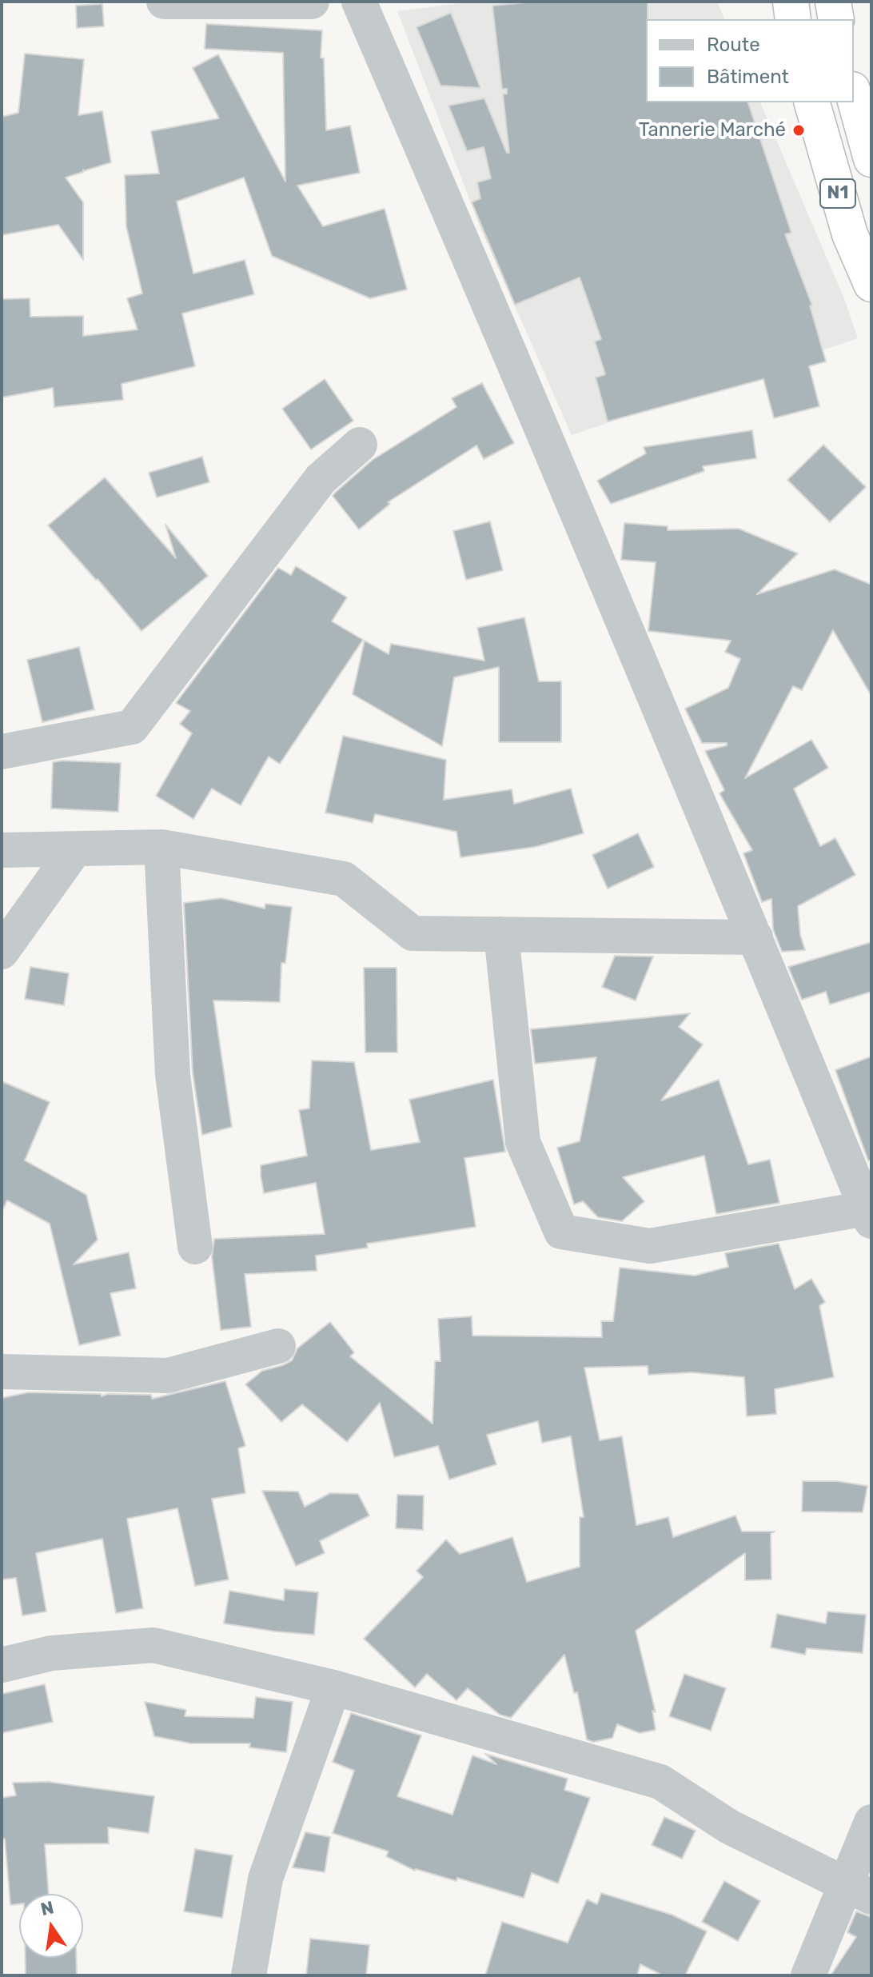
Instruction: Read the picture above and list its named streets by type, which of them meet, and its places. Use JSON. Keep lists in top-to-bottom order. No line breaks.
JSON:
{"streets":{"highway":["N1"]},"places":["Tannerie Marché"],"legend":["Route","Bâtiment"],"north":"top"}
